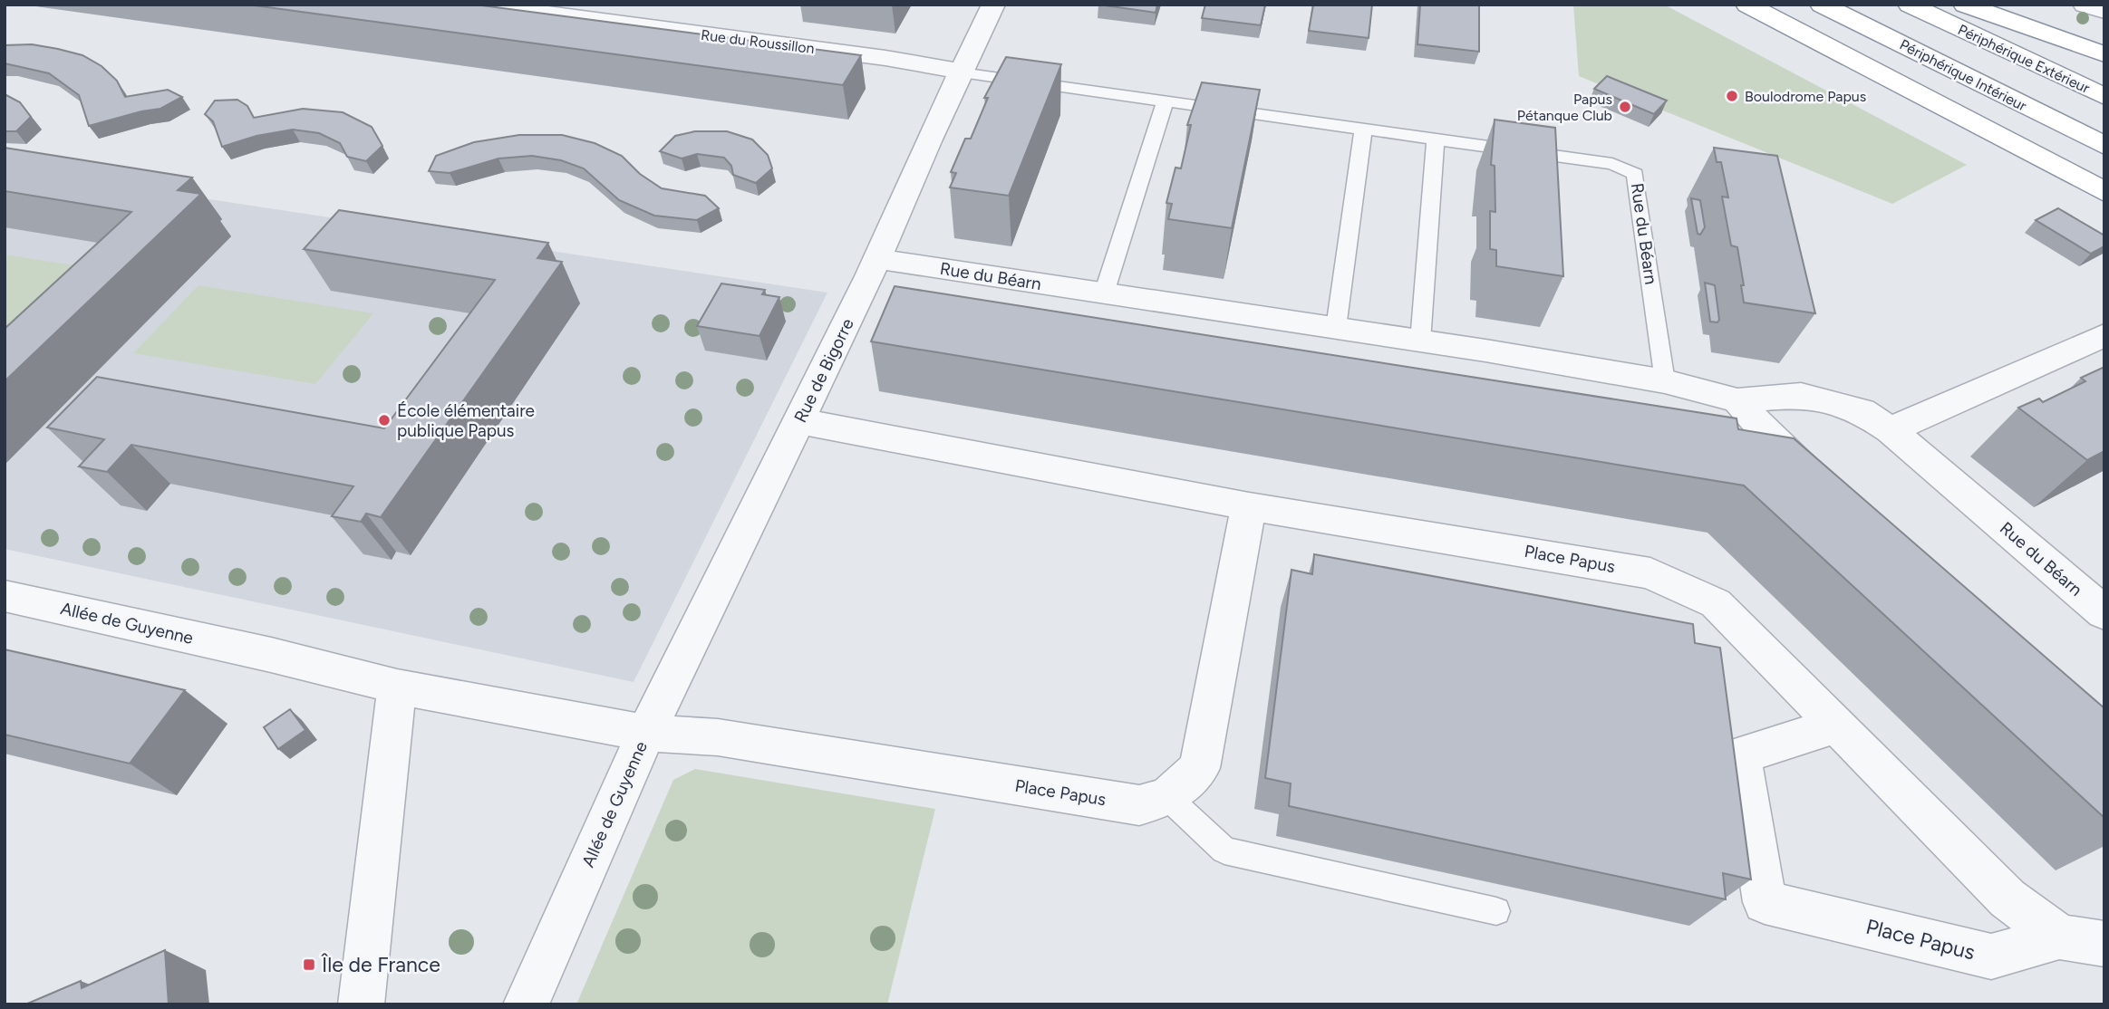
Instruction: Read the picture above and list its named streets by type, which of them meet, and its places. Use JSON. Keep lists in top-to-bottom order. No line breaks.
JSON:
{"streets":{"highway":["Périphérique Extérieur","Périphérique Intérieur"],"street":["Rue du Roussillon","Rue du Béarn","Rue de Bigorre","Place Papus","Allée de Guyenne"]},"crossings":[["Rue du Roussillon","Rue du Béarn"],["Rue du Roussillon","Rue de Bigorre"],["Rue du Béarn","Rue de Bigorre"],["Rue de Bigorre","Place Papus"],["Rue de Bigorre","Allée de Guyenne"],["Place Papus","Allée de Guyenne"]],"places":{"other":["Boulodrome Papus","Papus Pétanque Club","École élémentaire publique Papus"],"transit":["Île de France"]}}
